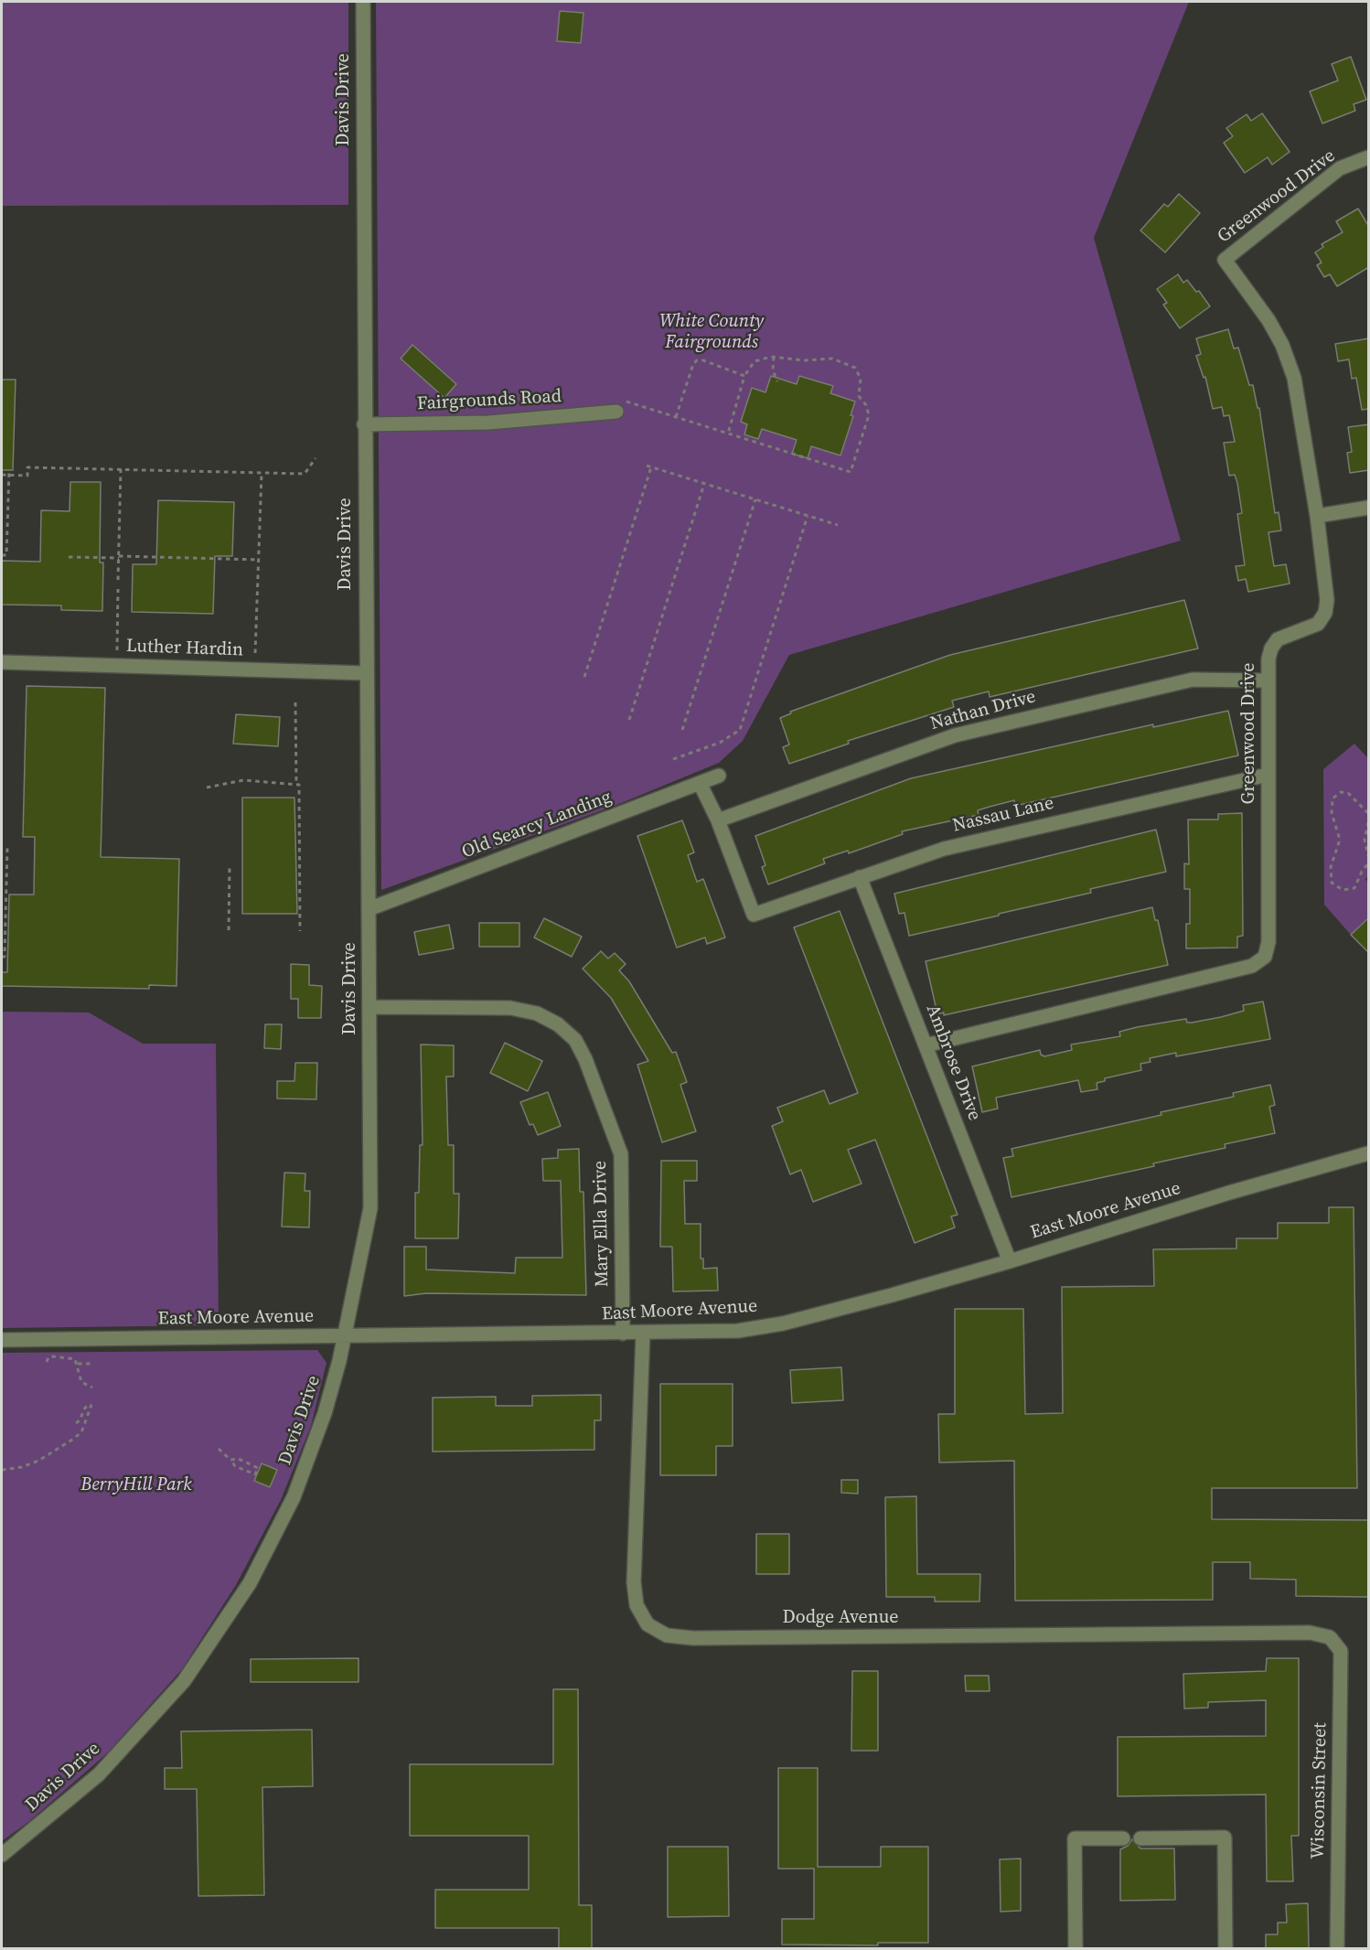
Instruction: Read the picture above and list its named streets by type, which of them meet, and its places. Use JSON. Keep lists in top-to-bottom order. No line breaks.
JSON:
{"streets":{"street":["Davis Drive","Greenwood Drive","Fairgrounds Road","Luther Hardin","Nathan Drive","Nassau Lane","Old Searcy Landing","Ambrose Drive","East Moore Avenue","Mary Ella Drive","Dodge Avenue","Wisconsin Street"]},"crossings":[["Davis Drive","Fairgrounds Road"],["Davis Drive","Luther Hardin"],["Davis Drive","Old Searcy Landing"],["Davis Drive","East Moore Avenue"],["Davis Drive","Mary Ella Drive"],["Greenwood Drive","Nathan Drive"],["Greenwood Drive","Nassau Lane"],["Greenwood Drive","Ambrose Drive"],["Nathan Drive","Nassau Lane"],["Nassau Lane","Ambrose Drive"],["Ambrose Drive","East Moore Avenue"],["East Moore Avenue","Mary Ella Drive"],["East Moore Avenue","Dodge Avenue"],["Dodge Avenue","Wisconsin Street"]],"parks":["White County Fairgrounds","BerryHill Park"]}
